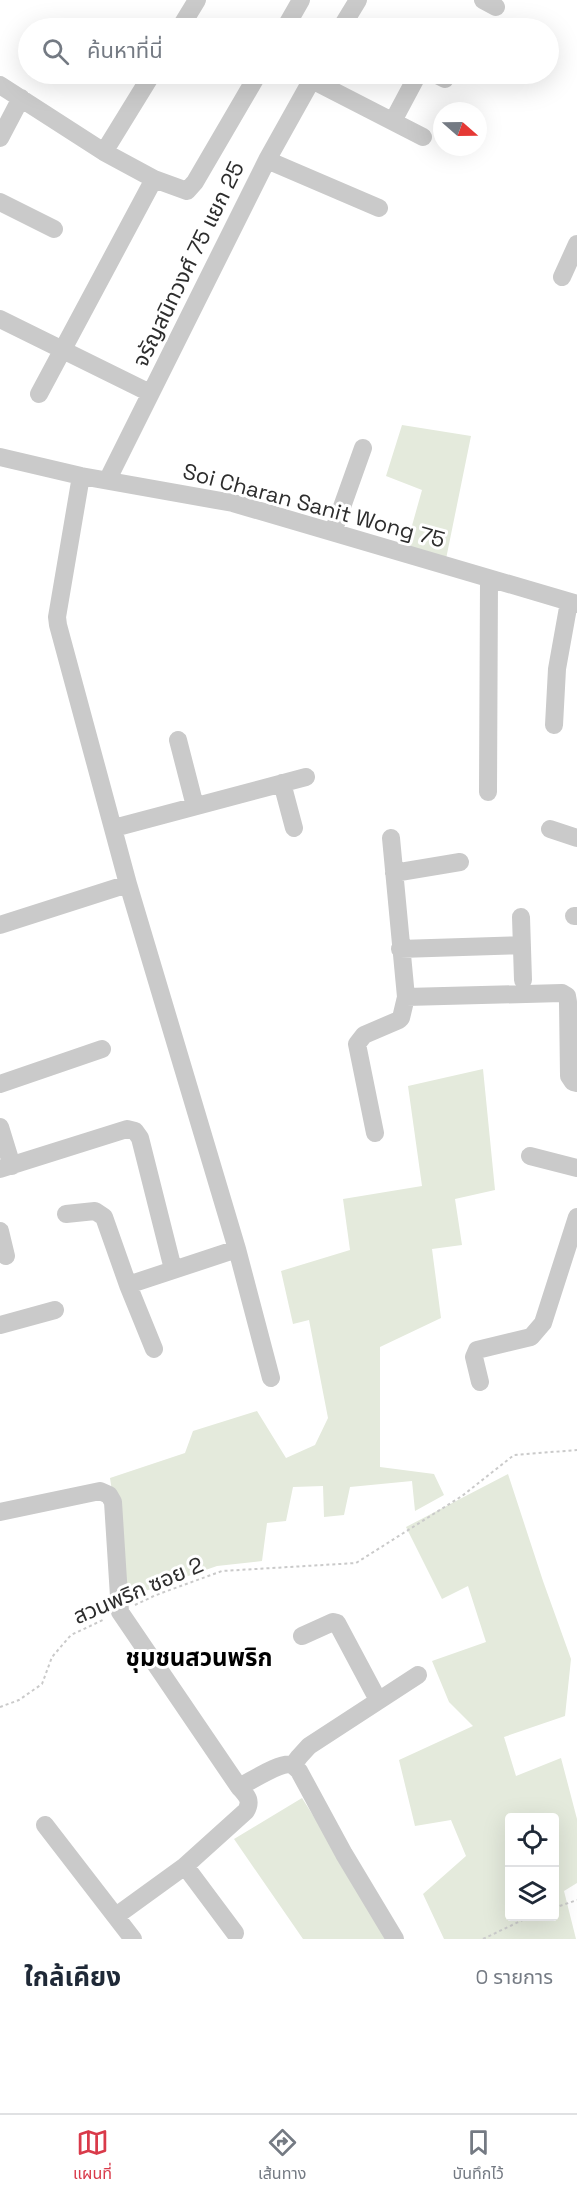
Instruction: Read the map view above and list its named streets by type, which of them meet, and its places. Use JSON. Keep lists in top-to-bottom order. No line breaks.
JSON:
{"streets":{"street":["จรัญสนิทวงศ์ 75 แยก 25","Soi Charan Sanit Wong 75"],"path":["สวนพริก ซอย 2"]},"crossings":[["จรัญสนิทวงศ์ 75 แยก 25","Soi Charan Sanit Wong 75"]],"districts":["ชุมชนสวนพริก"],"north":"right","page":{"search":"ค้นหาที่นี่","heading":["ใกล้เคียง","0 รายการ"],"nav":["แผนที่","เส้นทาง","บันทึกไว้"]}}
